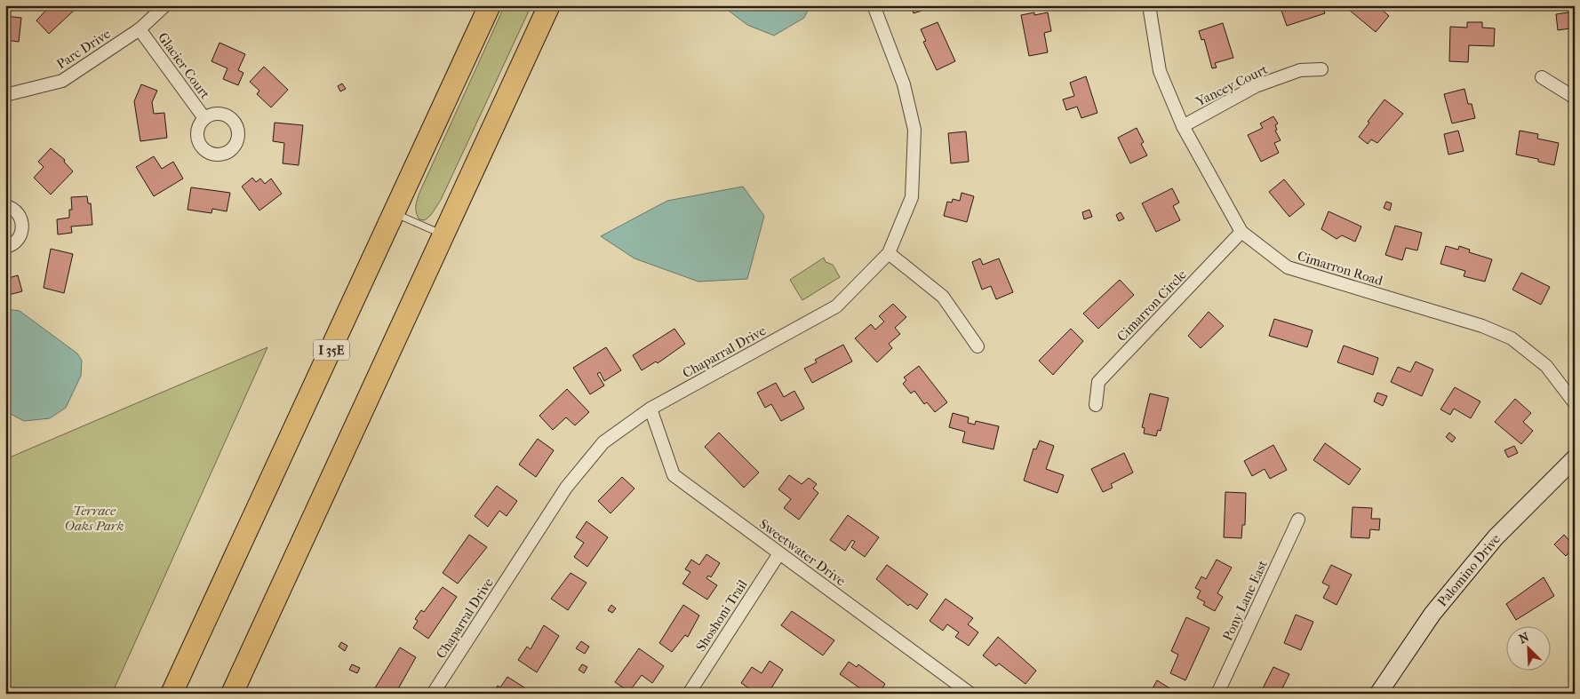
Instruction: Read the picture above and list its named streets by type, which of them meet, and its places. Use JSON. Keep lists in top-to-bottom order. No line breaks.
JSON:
{"streets":{"highway":["I 35E"],"street":["Parc Drive","Glacier Court","Yancey Court","Cimarron Road","Cimarron Circle","Chaparral Drive","Sweetwater Drive","Palomino Drive","Pony Lane East","Shoshoni Trail"]},"crossings":[["Parc Drive","Glacier Court"],["Yancey Court","Cimarron Road"],["Cimarron Road","Cimarron Circle"],["Chaparral Drive","Sweetwater Drive"],["Sweetwater Drive","Shoshoni Trail"]],"parks":["Terrace Oaks Park"],"north":"top left"}
